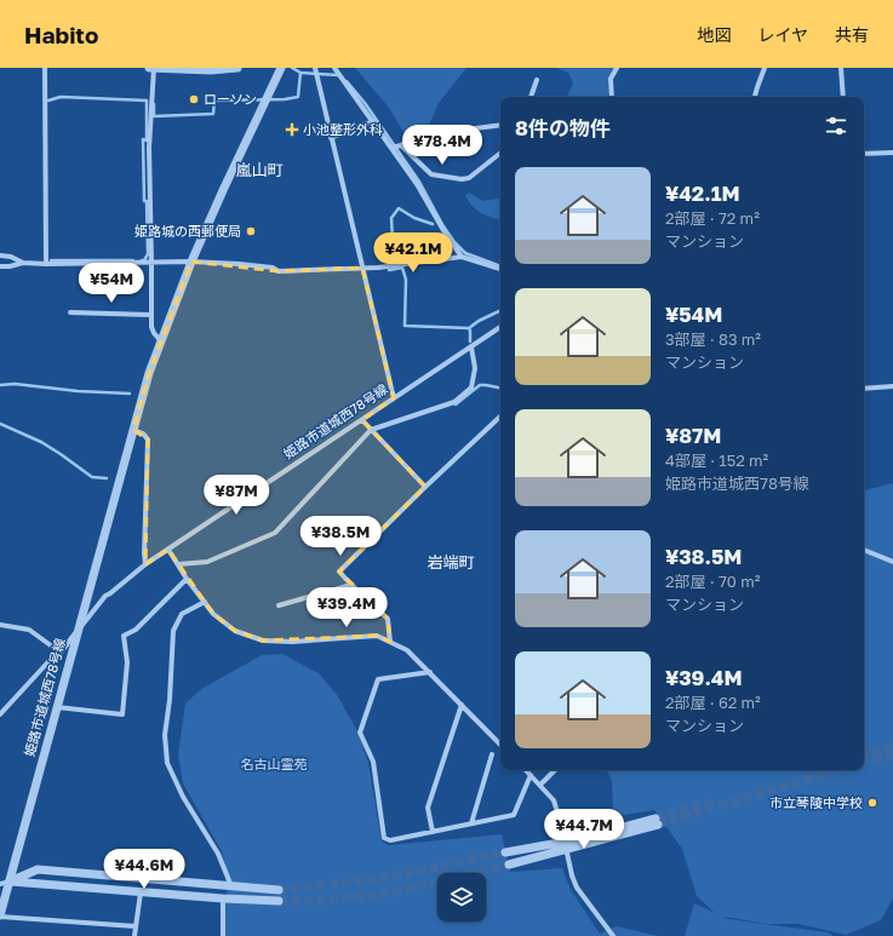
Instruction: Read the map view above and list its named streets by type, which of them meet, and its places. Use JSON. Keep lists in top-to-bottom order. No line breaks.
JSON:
{"streets":{"street":["姫路市道城西78号線"]},"districts":["嵐山町","岩端町"],"parks":["名古山霊苑"],"places":{"other":["ローソン","姫路城の西郵便局","市立琴陵中学校"],"health":["小池整形外科"]},"page":{"header":"Habito","nav":["地図","レイヤ","共有"],"heading":"8件の物件","price":["¥78.4M","¥42.1M","¥54M","¥87M","¥38.5M","¥39.4M","¥44.7M","¥44.6M"],"list":[{"name":"¥42.1M","note":"2部屋 · 72 m² · マンション"},{"name":"¥54M","note":"3部屋 · 83 m² · マンション"},{"name":"¥87M","note":"4部屋 · 152 m² · 姫路市道城西78号線"},{"name":"¥38.5M","note":"2部屋 · 70 m² · マンション"},{"name":"¥39.4M","note":"2部屋 · 62 m² · マンション"}]}}
